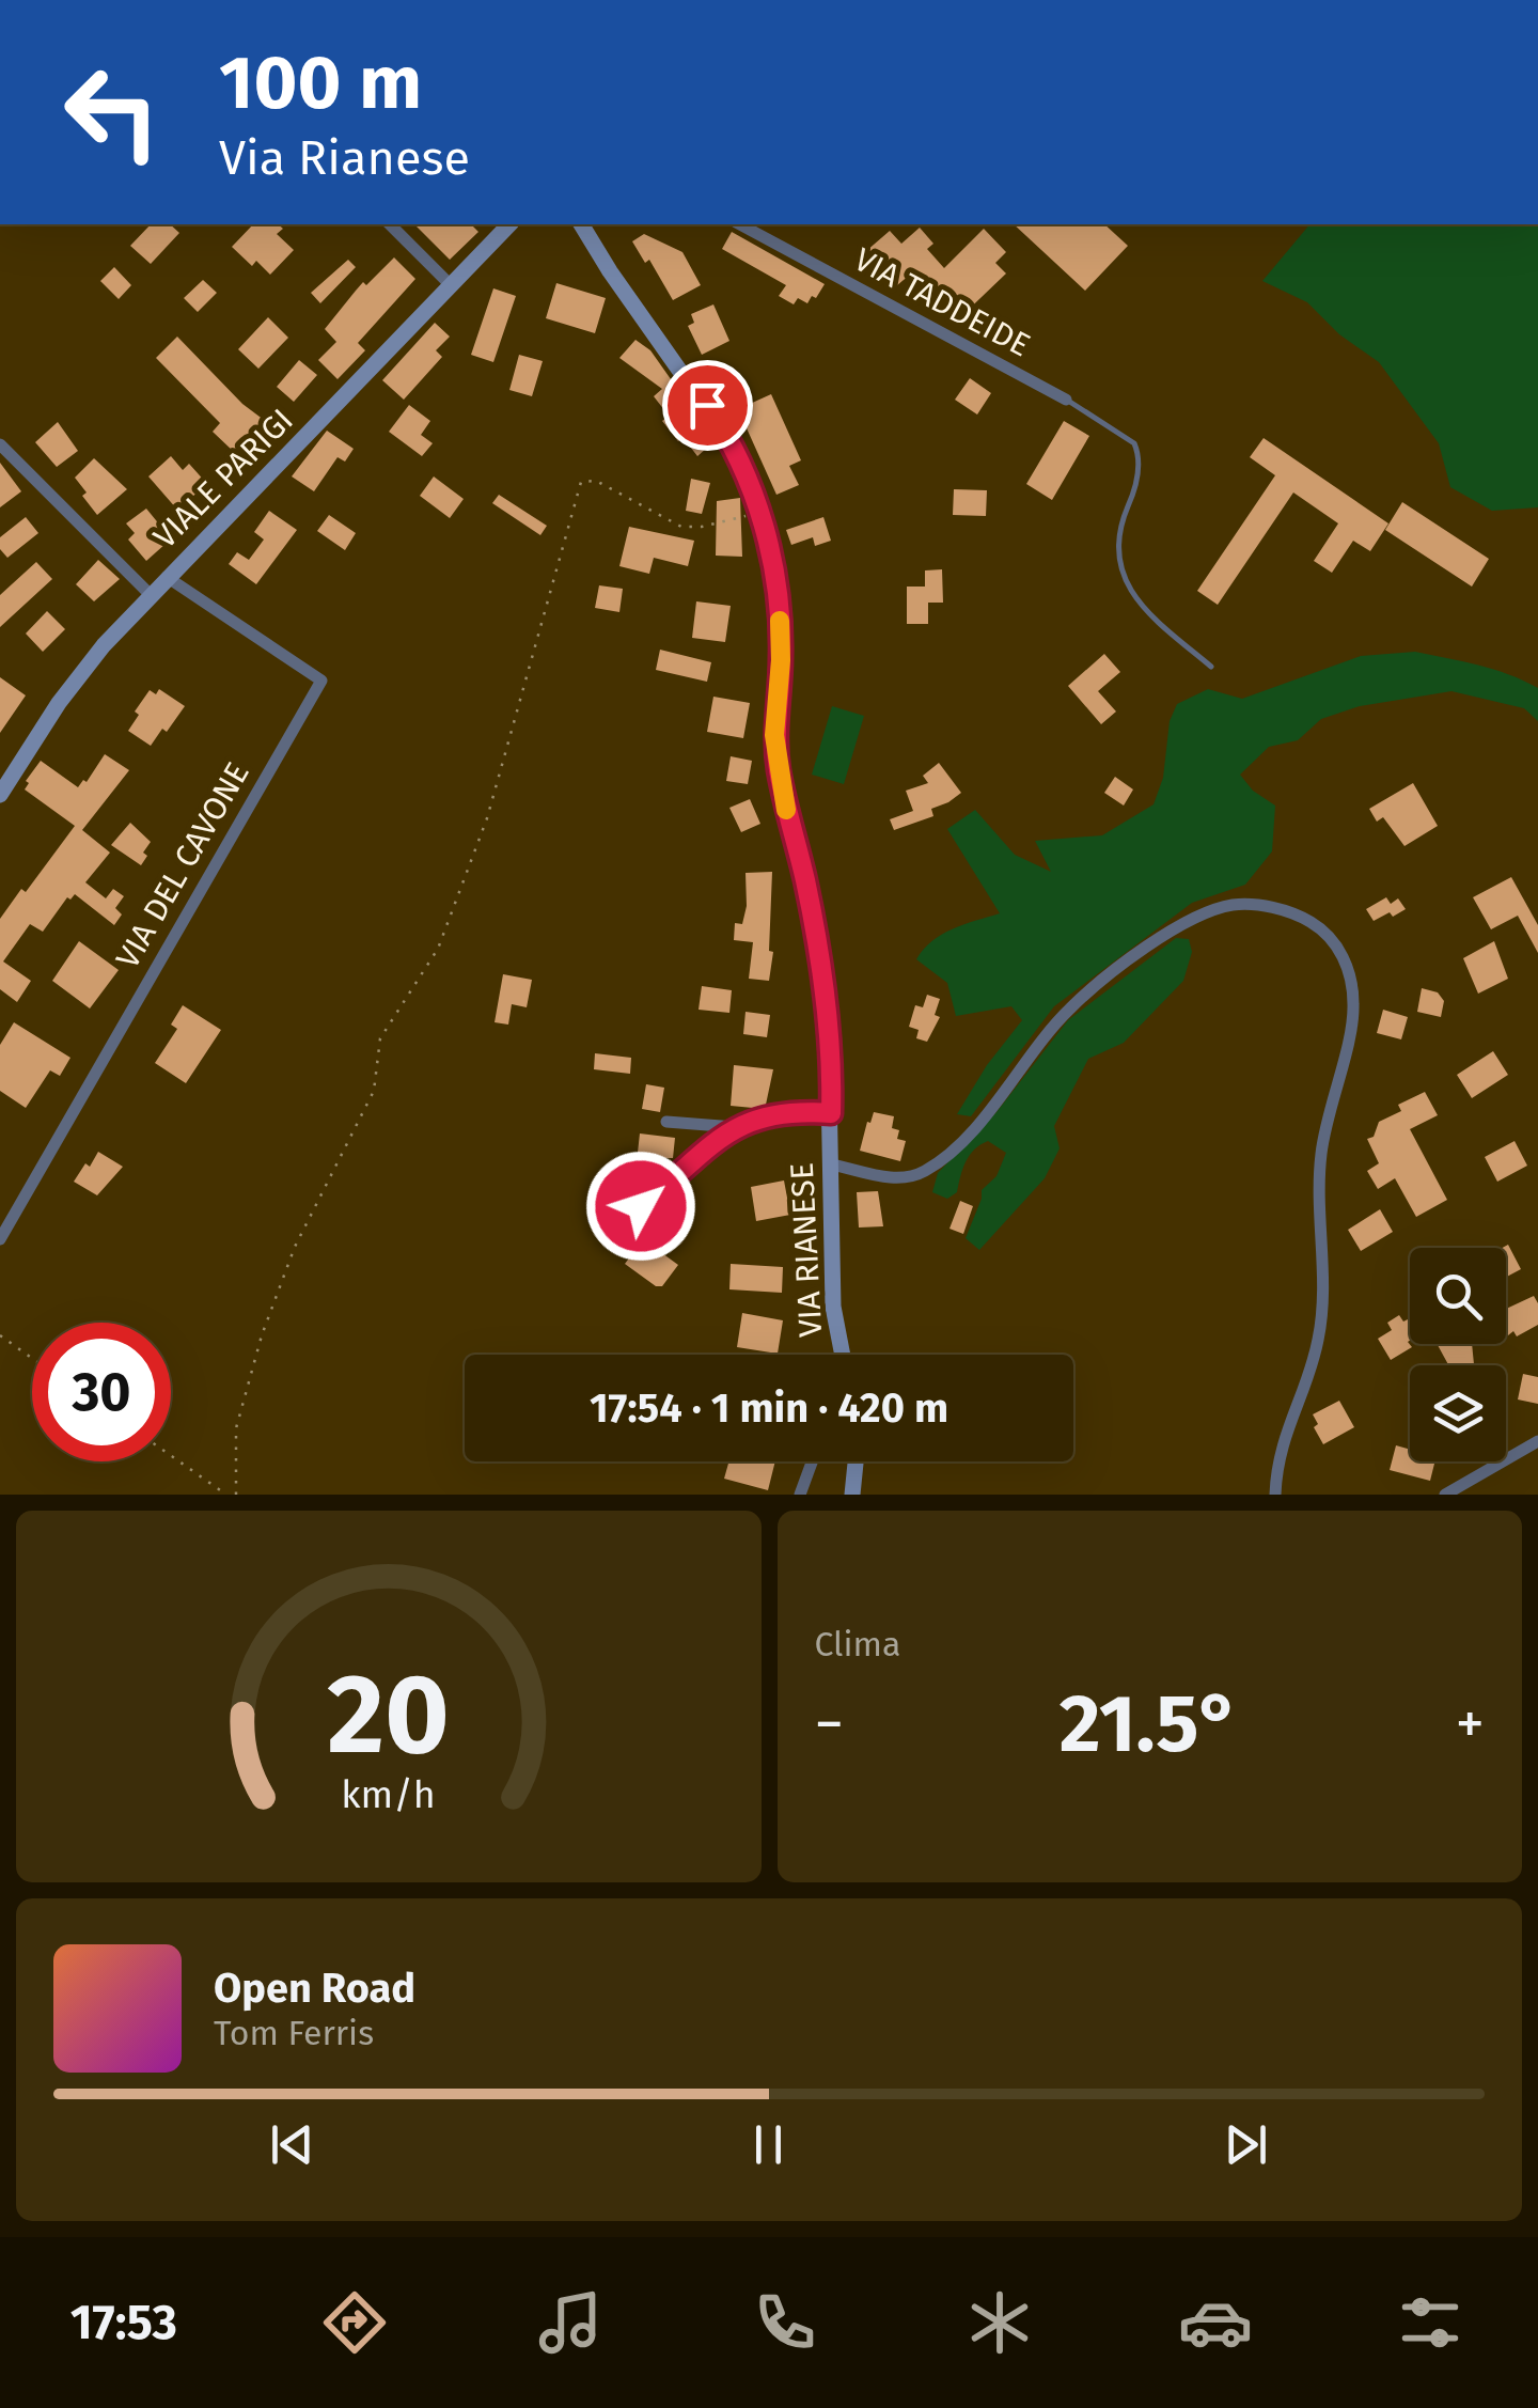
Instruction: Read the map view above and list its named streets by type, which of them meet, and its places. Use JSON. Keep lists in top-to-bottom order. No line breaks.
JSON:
{"streets":{"main road":["VIALE PARIGI","VIA RIANESE"],"street":["VIA TADDEIDE","VIA DEL CAVONE"]},"crossings":[["VIALE PARIGI","VIA DEL CAVONE"]],"page":{"turn":["100 m","Via Rianese"],"limit":"30","trip":"17:54 · 1 min · 420 m","tile":"Clima","heat":["−","21.5°","+"],"song":["Open Road","Tom Ferris"],"tabs":"17:53","gauge":["20","km/h"]}}
